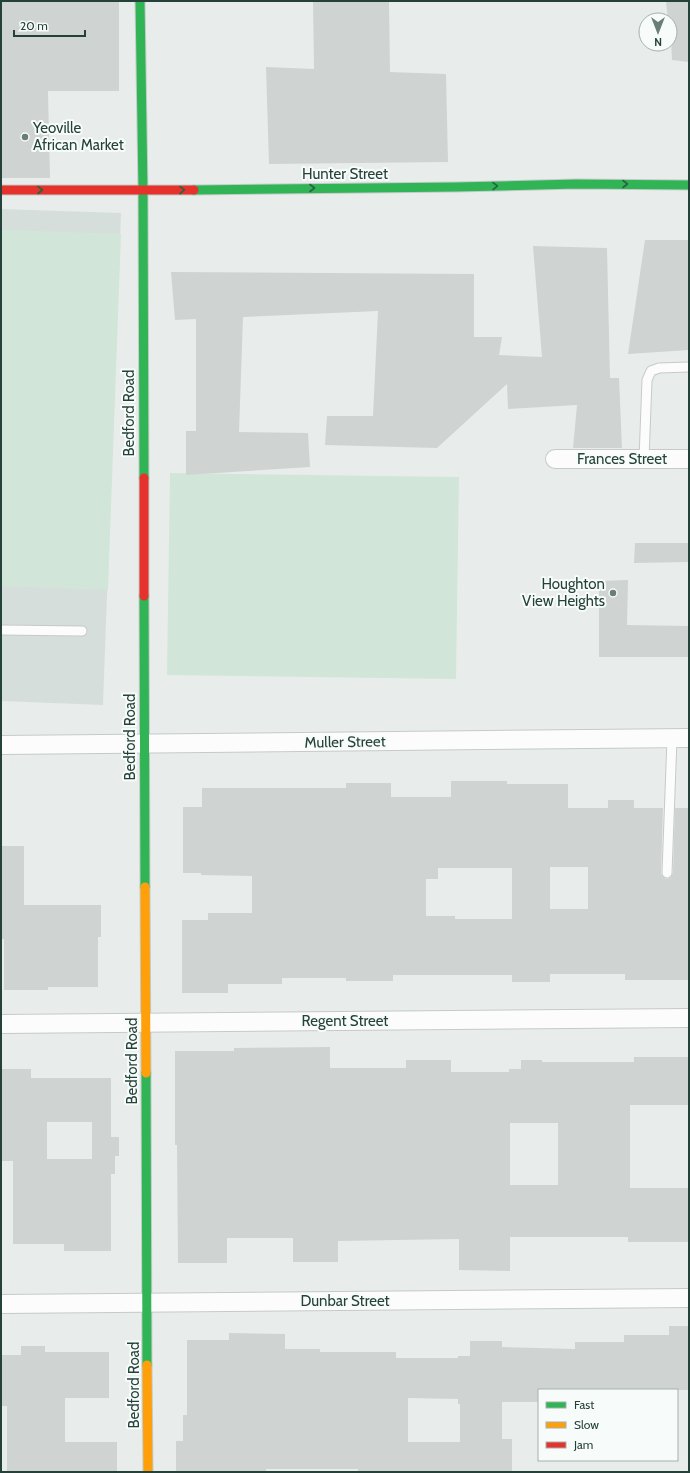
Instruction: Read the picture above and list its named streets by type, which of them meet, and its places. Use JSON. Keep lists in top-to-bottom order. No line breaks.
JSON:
{"streets":{"street":["Hunter Street","Bedford Road","Frances Street","Muller Street","Regent Street","Dunbar Street"]},"crossings":[["Hunter Street","Bedford Road"],["Bedford Road","Muller Street"],["Bedford Road","Regent Street"],["Bedford Road","Dunbar Street"]],"one_way":["Hunter Street"],"places":["Yeoville African Market","Houghton View Heights"],"legend":["Fast","Slow","Jam"],"scale_bar":"20 m","north":"bottom"}
